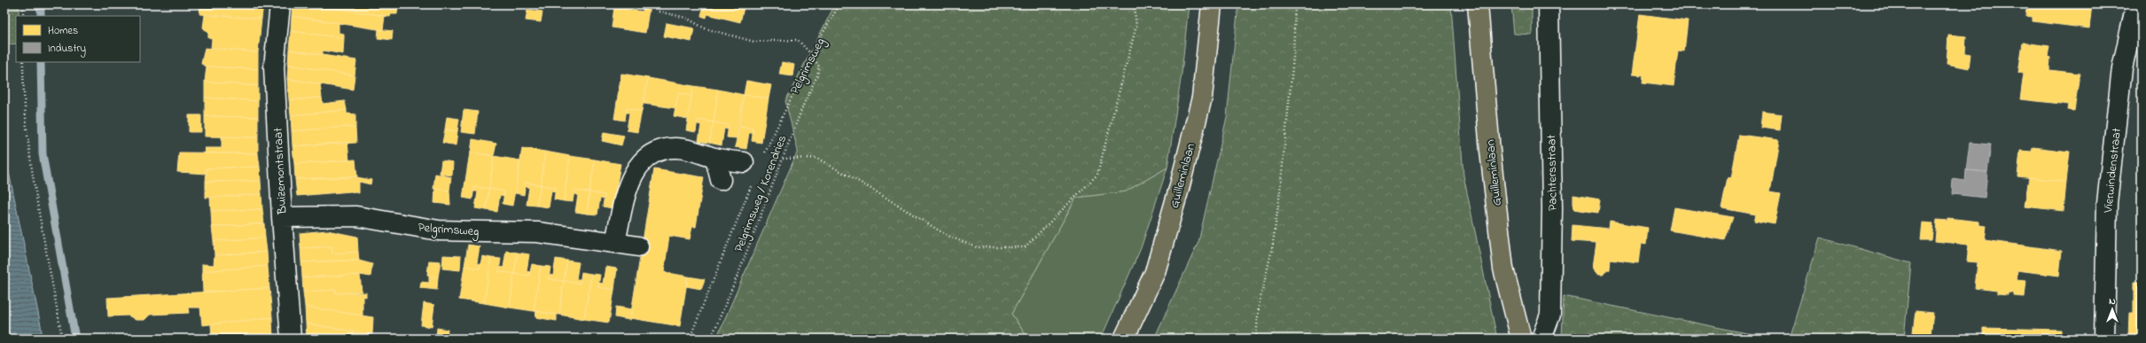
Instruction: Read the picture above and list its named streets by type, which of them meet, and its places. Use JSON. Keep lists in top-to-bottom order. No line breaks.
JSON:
{"streets":{"main road":["Guilleminlaan"],"street":["Pelgrimsweg","Vierwindenstraat","Buizemontstraat","Pachtersstraat"],"path":["Pelgrimsweg / Korendries"]},"crossings":[["Pelgrimsweg","Buizemontstraat"],["Pelgrimsweg","Pelgrimsweg / Korendries"]],"legend":["Homes","Industry"],"north":"top"}
